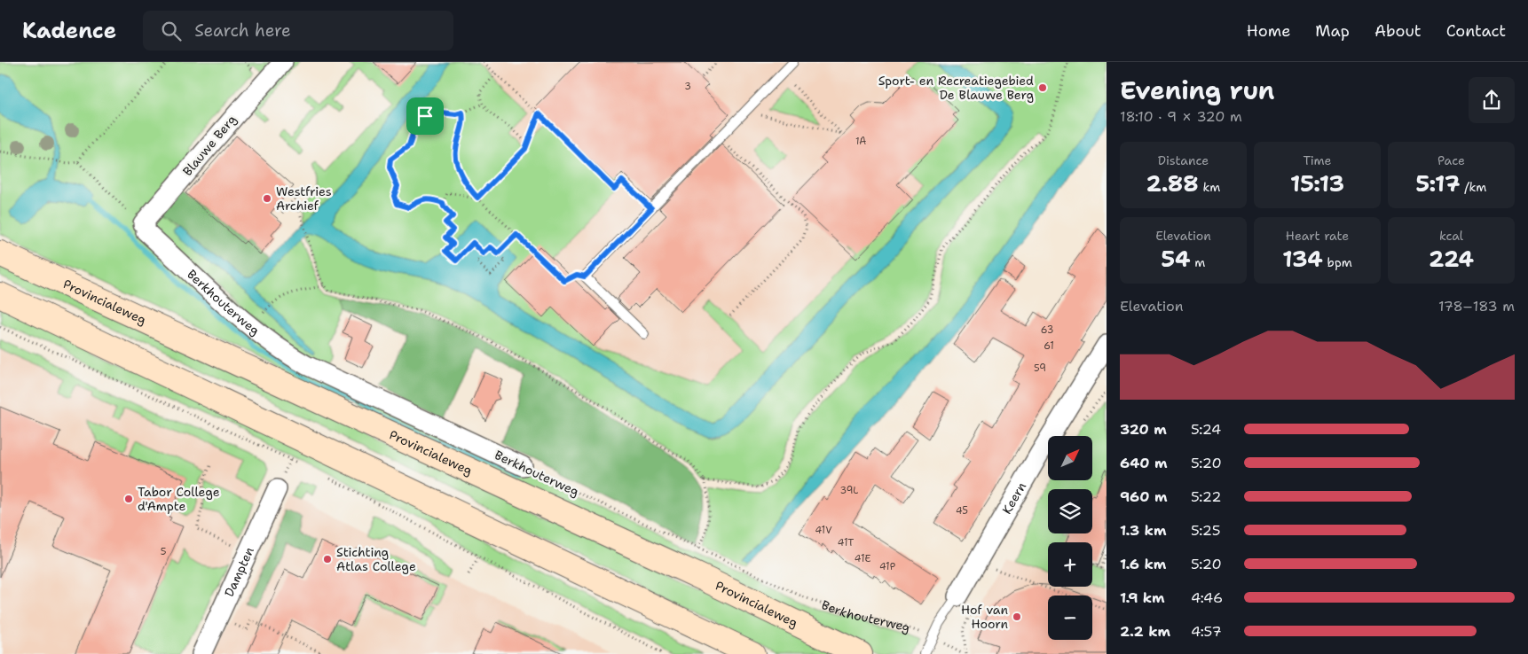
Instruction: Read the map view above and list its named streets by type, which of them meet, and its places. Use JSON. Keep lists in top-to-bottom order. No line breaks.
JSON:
{"streets":{"main road":["Provincialeweg"],"street":["Blauwe Berg","Berkhouterweg","Keern","Dampten"]},"crossings":[["Blauwe Berg","Berkhouterweg"],["Berkhouterweg","Keern"]],"places":["Sport- en Recreatiegebied De Blauwe Berg","Westfries Archief","Tabor College d'Ampte","Stichting Atlas College","Hof van Hoorn"],"house_numbers":["3","1A","63","61","59","39L","45","41V","41T","5","41E","41P"],"north":"top right","page":{"header":"Kadence","search":"Search here","nav":["Home","Map","About","Contact"],"heading":["Evening run","18:10 · 9 × 320 m"],"stats":[["Distance","2.88 km"],["Time","15:13"],["Pace","5:17 /km"],["Elevation","54 m"],["Heart rate","134 bpm"],["kcal","224"]],"chart":["Elevation","178–183 m"],"list":[{"name":"320 m","note":"5:24"},{"name":"640 m","note":"5:20"},{"name":"960 m","note":"5:22"},{"name":"1.3 km","note":"5:25"},{"name":"1.6 km","note":"5:20"},{"name":"1.9 km","note":"4:46"},{"name":"2.2 km","note":"4:57"}],"map_buttons":["+","−"]}}
